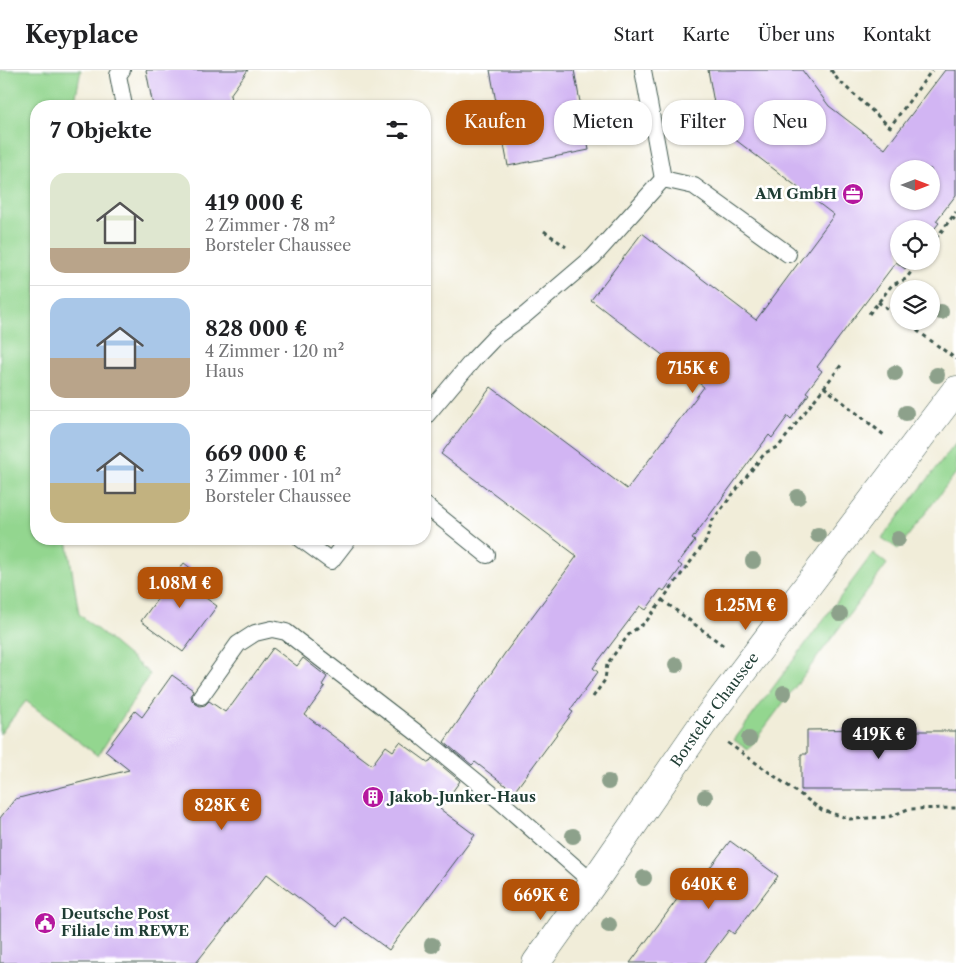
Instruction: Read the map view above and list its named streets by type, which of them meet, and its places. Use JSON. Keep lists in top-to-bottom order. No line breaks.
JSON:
{"streets":{"main road":["Borsteler Chaussee"]},"places":{"office":["AM GmbH"],"building":["Jakob-Junker-Haus"],"public building":["Deutsche Post Filiale im REWE"]},"north":"right","page":{"header":"Keyplace","nav":["Start","Karte","Über uns","Kontakt"],"chip":["Kaufen","Mieten","Filter","Neu"],"heading":"7 Objekte","list":[{"name":"419 000 €","note":"2 Zimmer · 78 m² · Borsteler Chaussee"},{"name":"828 000 €","note":"4 Zimmer · 120 m² · Haus"},{"name":"669 000 €","note":"3 Zimmer · 101 m² · Borsteler Chaussee"}],"price":["715K €","1.08M €","1.25M €","419K €","828K €","640K €","669K €"]}}
